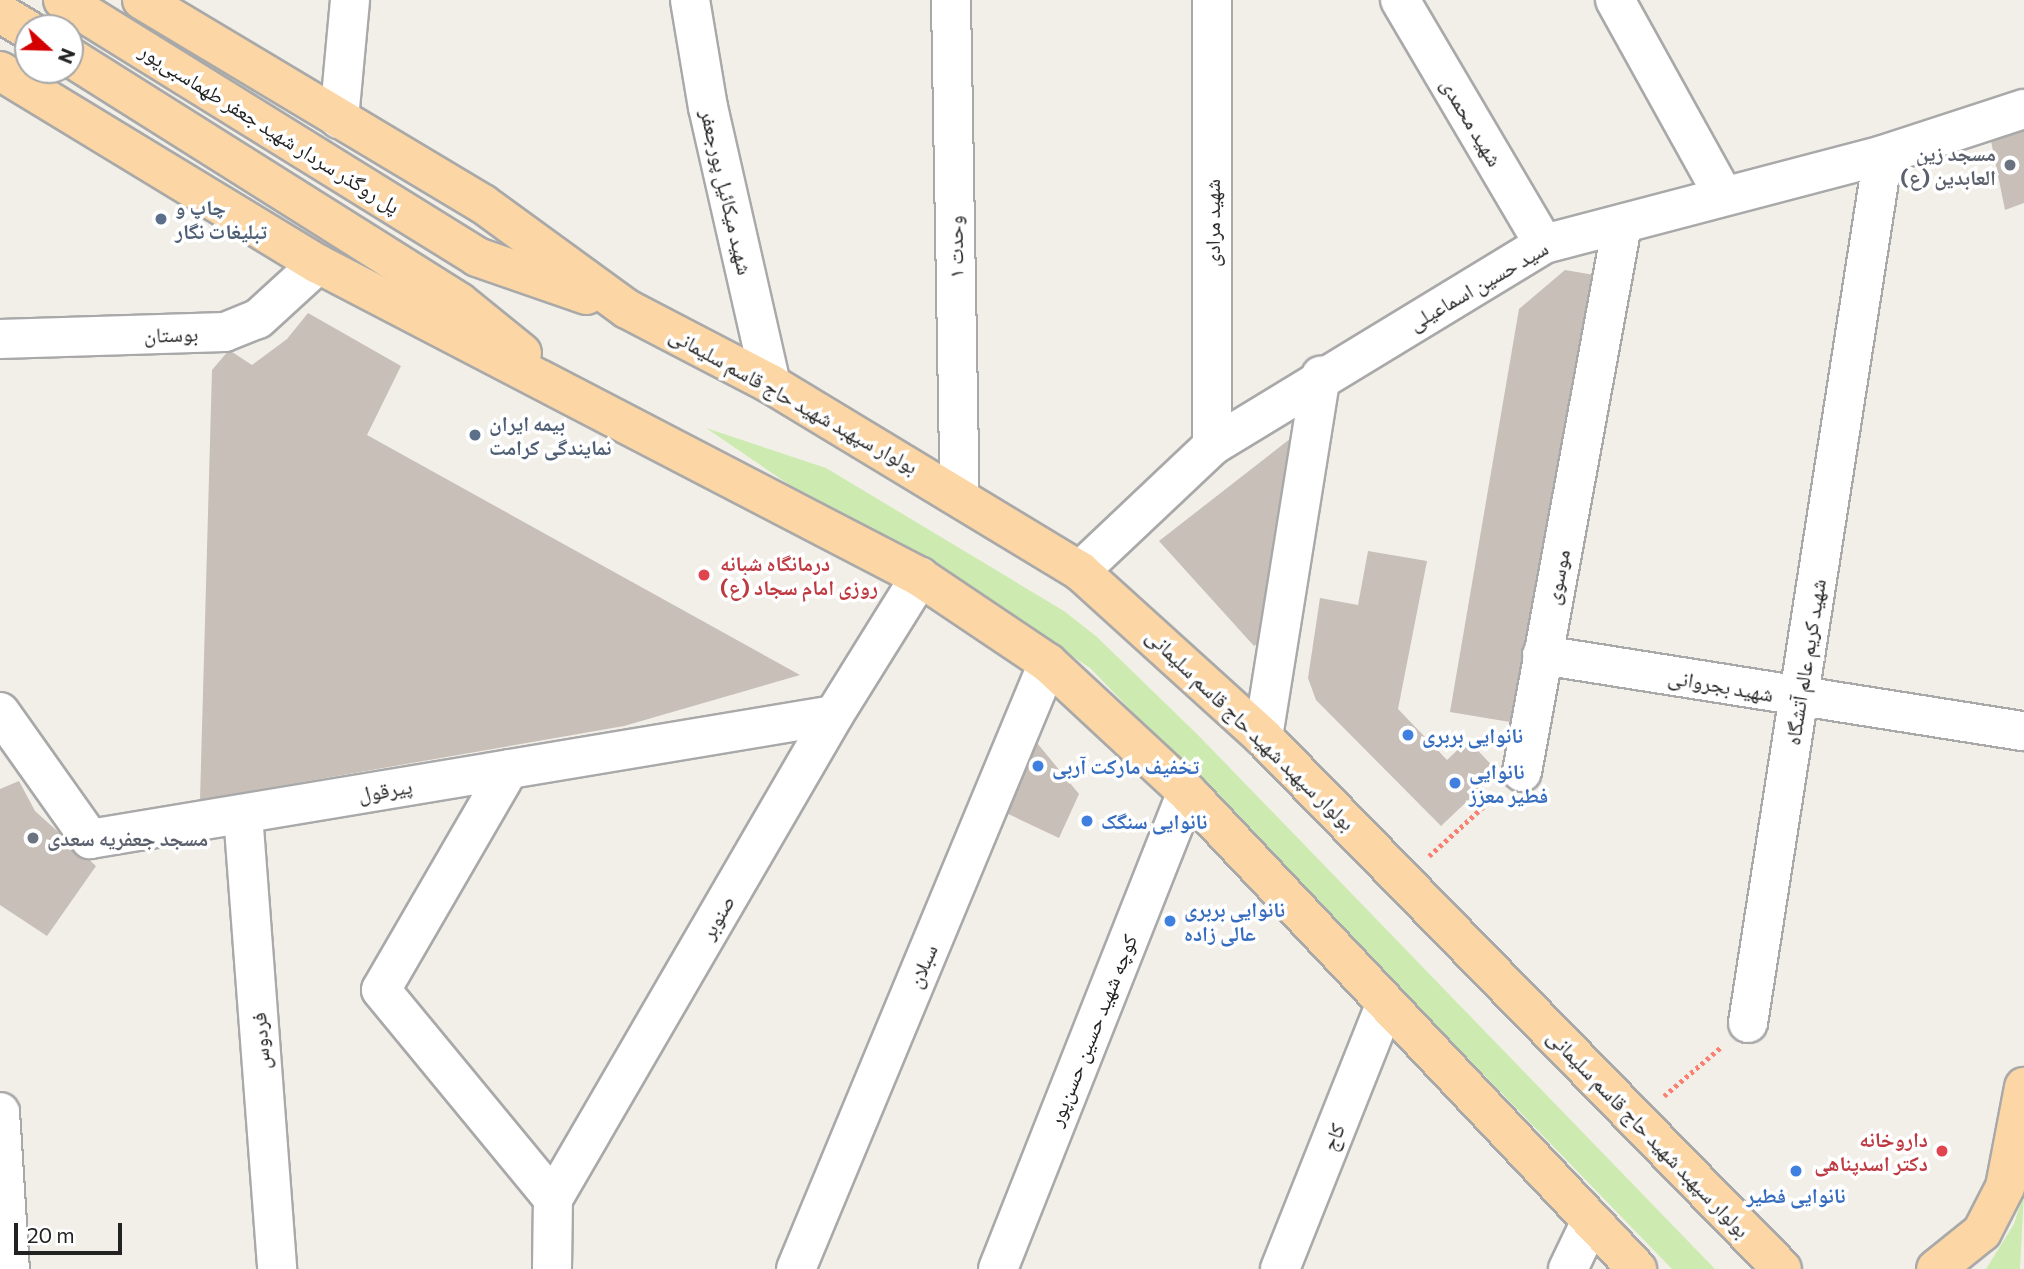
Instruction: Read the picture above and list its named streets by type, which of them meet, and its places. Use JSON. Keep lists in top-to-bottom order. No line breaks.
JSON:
{"streets":{"main road":["پل روگذر سردار شهید جعفر طهماسبی‌پور","بولوار سپهبد شهید حاج قاسم سلیمانی"],"street":["شهید محمدی","شهید میکائیل پورجعفر","شهید مرادی","وحدت ۱","سید حسین اسماعیلی","بوستان","موسوی","شهید کریم عالم آتشگاه","شهید بجروانی","پیرقول","صنوبر","سبلان","کوچه شهید حسین حسن‌پور","فردوس","کاج"]},"crossings":[["شهید محمدی","سید حسین اسماعیلی"],["پل روگذر سردار شهید جعفر طهماسبی‌پور","بولوار سپهبد شهید حاج قاسم سلیمانی"],["شهید میکائیل پورجعفر","بولوار سپهبد شهید حاج قاسم سلیمانی"],["شهید مرادی","سید حسین اسماعیلی"],["وحدت ۱","بولوار سپهبد شهید حاج قاسم سلیمانی"],["سید حسین اسماعیلی","بولوار سپهبد شهید حاج قاسم سلیمانی"],["سید حسین اسماعیلی","موسوی"],["سید حسین اسماعیلی","شهید کریم عالم آتشگاه"],["موسوی","شهید بجروانی"],["شهید کریم عالم آتشگاه","شهید بجروانی"],["پیرقول","صنوبر"],["پیرقول","فردوس"]],"places":["مسجد زین العابدین (ع)","چاپ و تبلیغات نگار","بیمه ایران نمایندگی کرامت","درمانگاه شبانه روزی امام سجاد (ع)","نانوایی بربری","تخفیف مارکت آربی","نانوایی فطیر معزز","نانوایی سنگک","مسجد جعفریه سعدی","نانوایی بربری عالی زاده","داروخانه دكتر اسدپناهی","نانوایی فطیر"],"scale_bar":"20 m","north":"right"}
